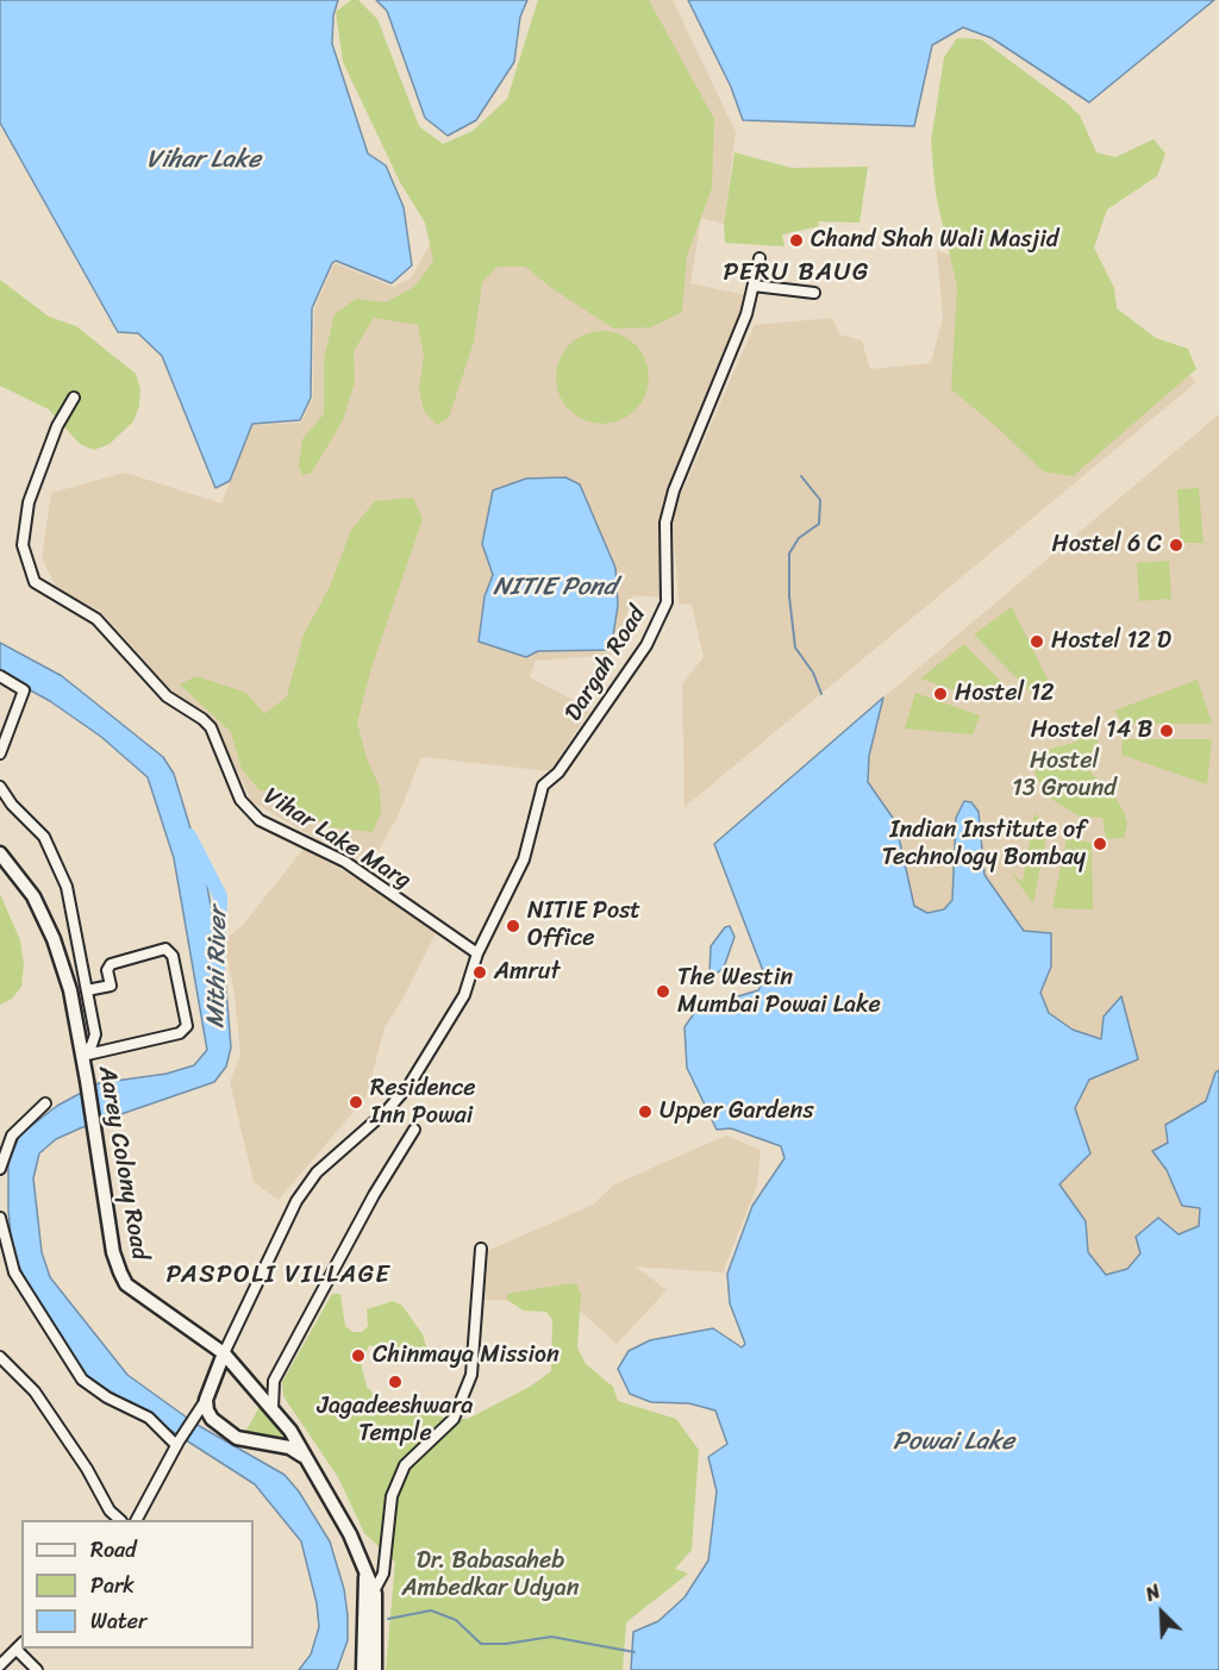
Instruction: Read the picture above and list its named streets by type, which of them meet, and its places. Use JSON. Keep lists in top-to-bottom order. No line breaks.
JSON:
{"streets":{"main road":["Aarey Colony Road"],"street":["Dargah Road","Vihar Lake Marg"]},"crossings":[["Dargah Road","Vihar Lake Marg"],["Dargah Road","Aarey Colony Road"]],"districts":["PERU BAUG","PASPOLI VILLAGE"],"water":["Vihar Lake","NITIE Pond","Mithi River","Powai Lake"],"parks":["Hostel 13 Ground","Dr. Babasaheb Ambedkar Udyan"],"places":["Chand Shah Wali Masjid","Hostel 6 C","Hostel 12 D","Hostel 12","Hostel 14 B","Indian Institute of Technology Bombay","NITIE Post Office","Amrut","The Westin Mumbai Powai Lake","Residence Inn Powai","Upper Gardens","Chinmaya Mission","Jagadeeshwara Temple"],"legend":["Road","Park","Water"],"north":"top left"}
